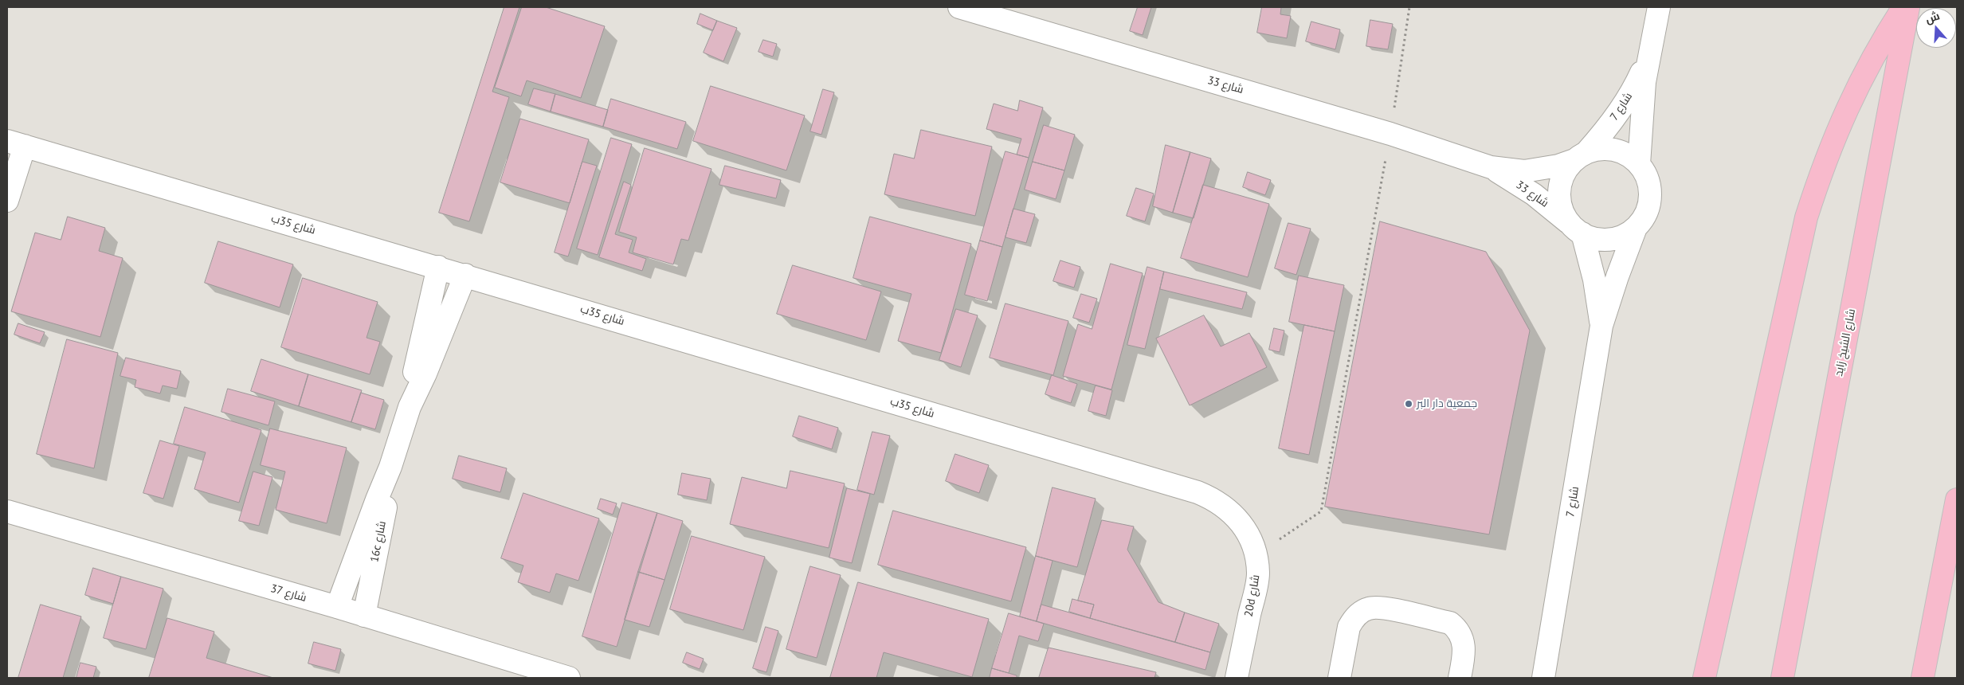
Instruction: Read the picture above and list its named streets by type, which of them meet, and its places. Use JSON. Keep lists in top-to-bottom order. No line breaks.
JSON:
{"streets":{"highway":["شارع الشيخ زايد"],"street":["شارع 33","شارع 7","شارع 35ب","16c شارع","شارع 37","20d شارع"]},"crossings":[["شارع 33","شارع 7"],["شارع 35ب","16c شارع"],["شارع 35ب","20d شارع"],["16c شارع","شارع 37"]],"places":["جمعية دار البر"],"north":"top"}
